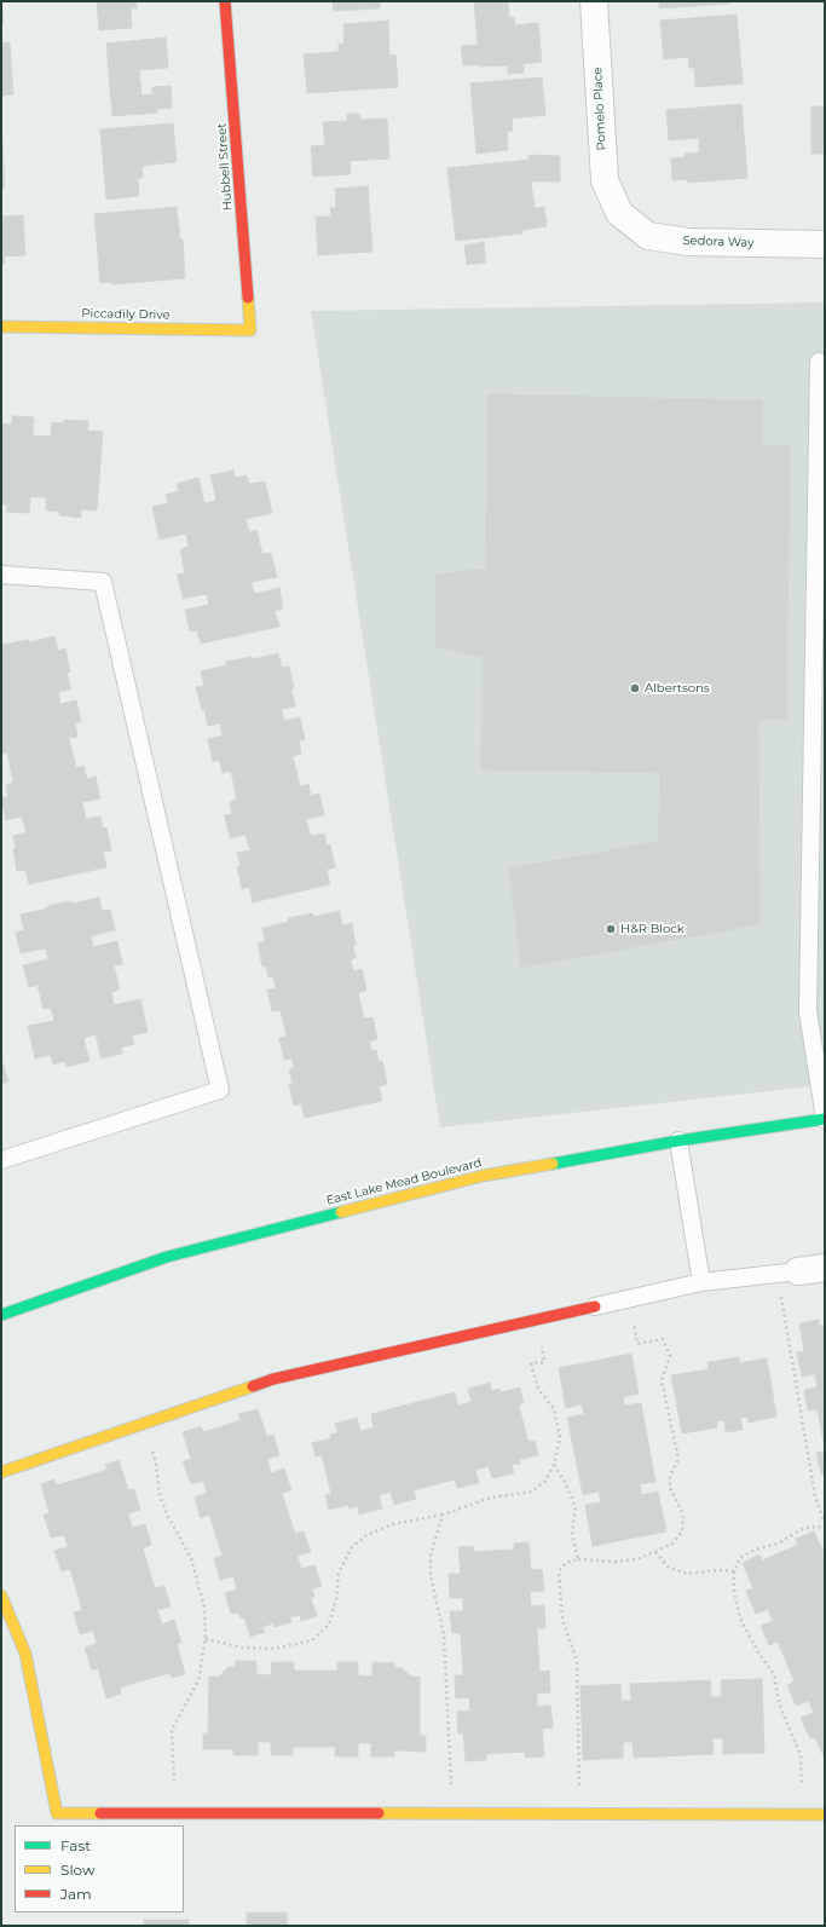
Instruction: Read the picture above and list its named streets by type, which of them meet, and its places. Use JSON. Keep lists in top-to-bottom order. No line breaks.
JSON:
{"streets":{"street":["Pomelo Place","Hubbell Street","Sedora Way","Piccadily Drive","East Lake Mead Boulevard"]},"crossings":[["Pomelo Place","Sedora Way"],["Hubbell Street","Piccadily Drive"]],"places":["Albertsons","H&R Block"],"legend":["Fast","Slow","Jam"]}
